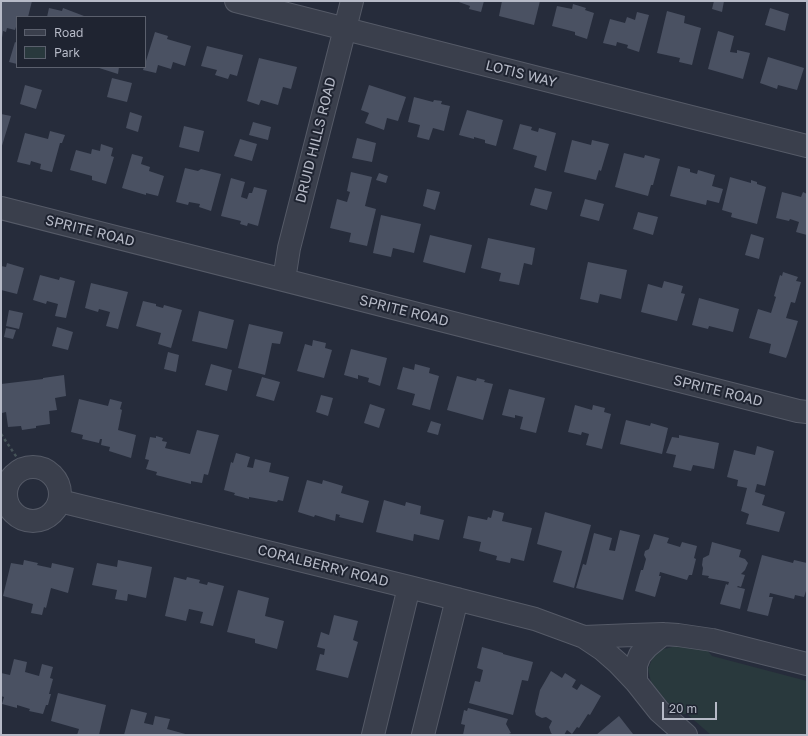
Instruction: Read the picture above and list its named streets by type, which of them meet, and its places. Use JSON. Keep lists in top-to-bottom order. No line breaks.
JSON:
{"streets":{"street":["LOTIS WAY","DRUID HILLS ROAD","SPRITE ROAD","CORALBERRY ROAD"]},"crossings":[["LOTIS WAY","DRUID HILLS ROAD"],["DRUID HILLS ROAD","SPRITE ROAD"]],"legend":["Road","Park"],"scale_bar":"20 m"}
